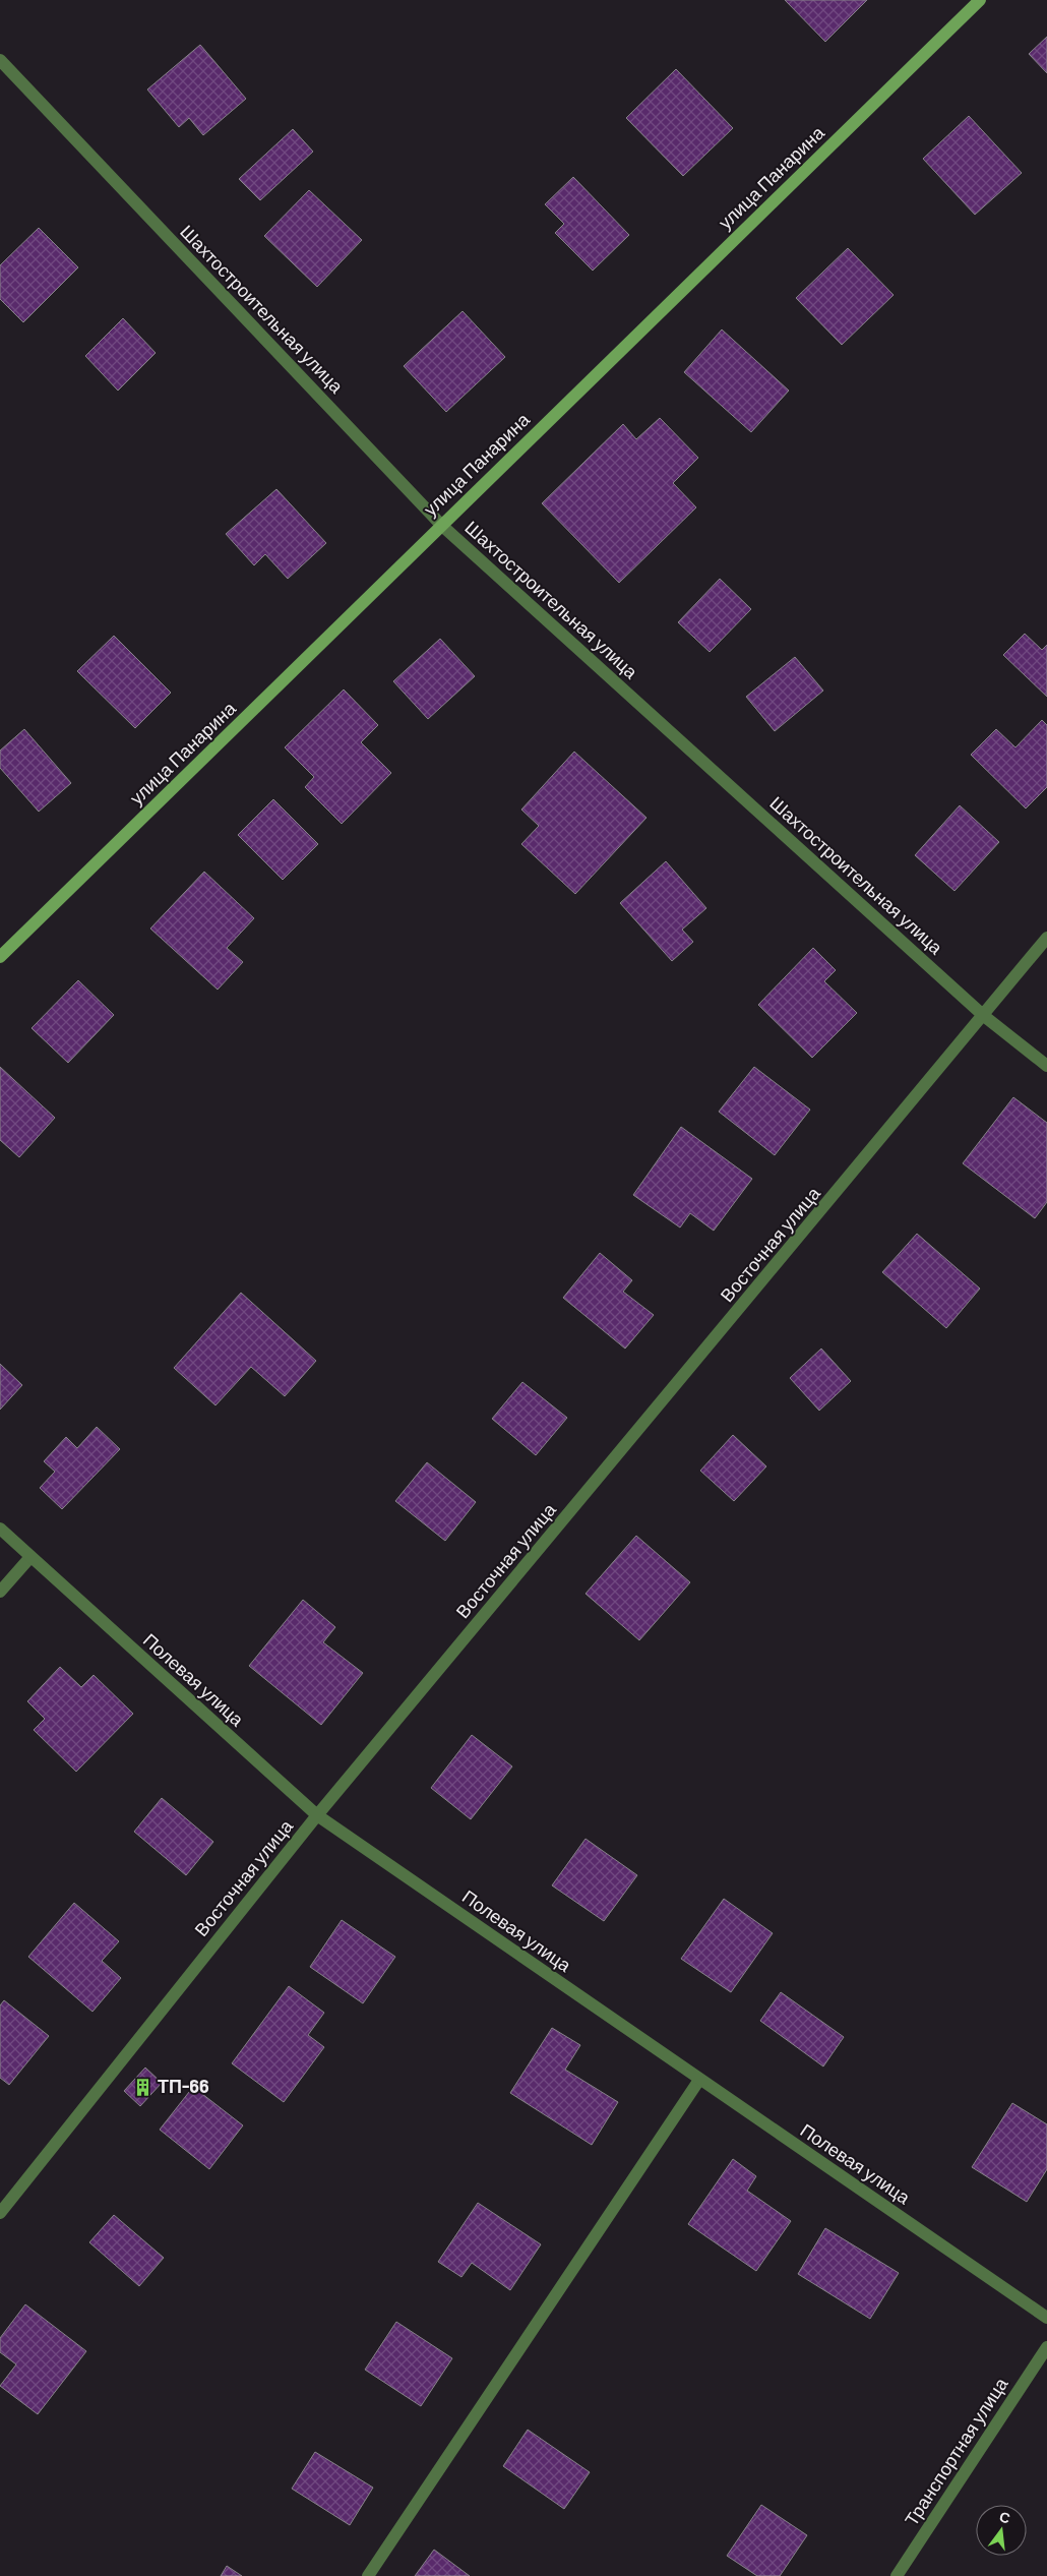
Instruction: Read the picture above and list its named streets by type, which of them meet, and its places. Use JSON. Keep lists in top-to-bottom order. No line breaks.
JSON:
{"streets":{"street":["улица Панарина","Шахтостроительная улица","Восточная улица","Полевая улица","Транспортная улица"]},"crossings":[["улица Панарина","Шахтостроительная улица"],["Шахтостроительная улица","Восточная улица"],["Восточная улица","Полевая улица"]],"places":{"building":["ТП-66"]},"north":"top"}
